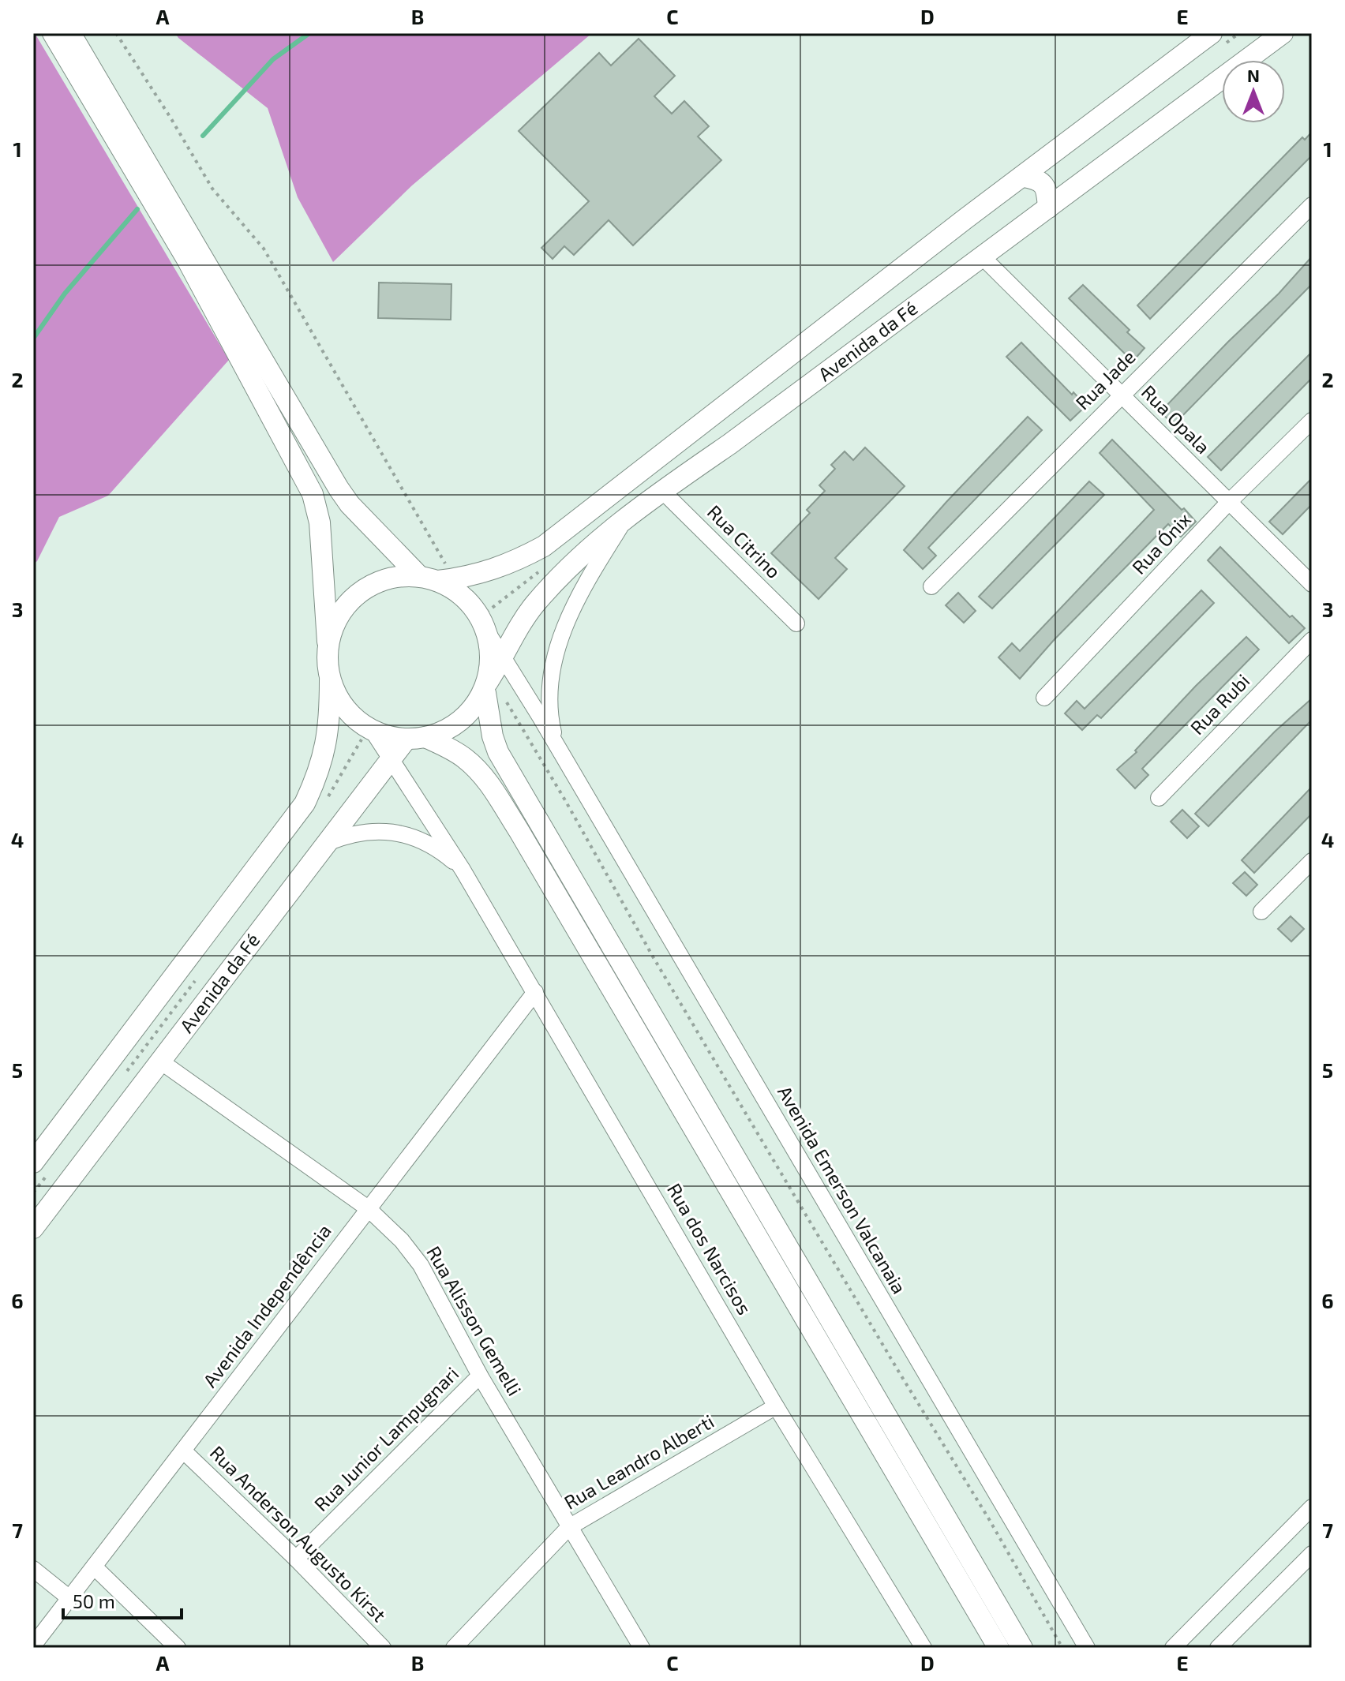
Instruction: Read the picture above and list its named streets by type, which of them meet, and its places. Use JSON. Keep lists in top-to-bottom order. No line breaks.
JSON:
{"streets":{"main road":["Avenida da Fé"],"street":["Rua Jade","Rua Opala","Rua Citrino","Rua Ónix","Rua Rubi","Avenida Emerson Valcanaia","Rua dos Narcisos","Avenida Independência","Rua Alisson Gemelli","Rua Junior Lampugnari","Rua Leandro Alberti","Rua Anderson Augusto Kirst"]},"crossings":[["Avenida da Fé","Rua Opala"],["Avenida da Fé","Rua Citrino"],["Avenida da Fé","Avenida Emerson Valcanaia"],["Avenida da Fé","Rua dos Narcisos"],["Avenida da Fé","Rua Alisson Gemelli"],["Rua Jade","Rua Opala"],["Rua Opala","Rua Ónix"],["Avenida Emerson Valcanaia","Rua dos Narcisos"],["Rua dos Narcisos","Avenida Independência"],["Rua dos Narcisos","Rua Leandro Alberti"],["Avenida Independência","Rua Alisson Gemelli"],["Avenida Independência","Rua Anderson Augusto Kirst"],["Rua Alisson Gemelli","Rua Junior Lampugnari"],["Rua Alisson Gemelli","Rua Leandro Alberti"],["Rua Junior Lampugnari","Rua Anderson Augusto Kirst"]],"scale_bar":"50 m","north":"top","grid":{"columns":["A","B","C","D","E"],"rows":["1","2","3","4","5","6","7"]}}
